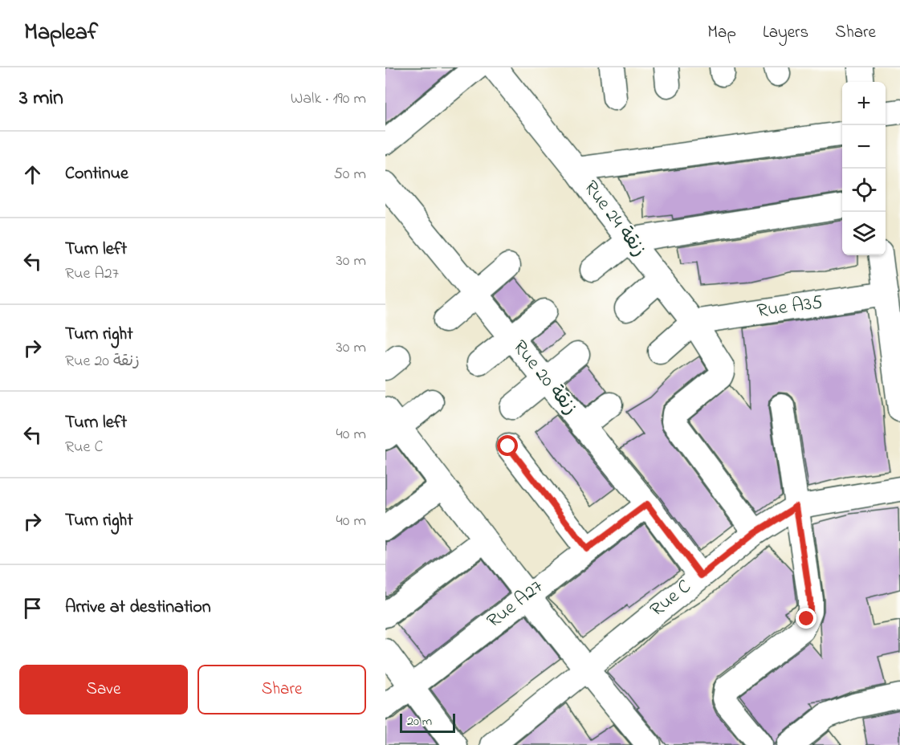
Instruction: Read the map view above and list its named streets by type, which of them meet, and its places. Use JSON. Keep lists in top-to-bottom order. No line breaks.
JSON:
{"streets":{"street":["Rue 24 زنقة","Rue A35","Rue 20 زنقة","Rue C","Rue A27"]},"crossings":[["Rue 24 زنقة","Rue A35"],["Rue 24 زنقة","Rue C"],["Rue 20 زنقة","Rue C"],["Rue 20 زنقة","Rue A27"]],"scale_bar":"20 m","page":{"header":"Mapleaf","nav":["Map","Layers","Share"],"heading":["3 min","Walk · 190 m"],"map_buttons":["+","−"],"list":[["Continue","50 m"],["Turn left","Rue A27","30 m"],["Turn right","Rue 20 زنقة","30 m"],["Turn left","Rue C","40 m"],["Turn right","40 m"],"Arrive at destination"],"buttons":["Save","Share"],"scale":"20 m"}}
